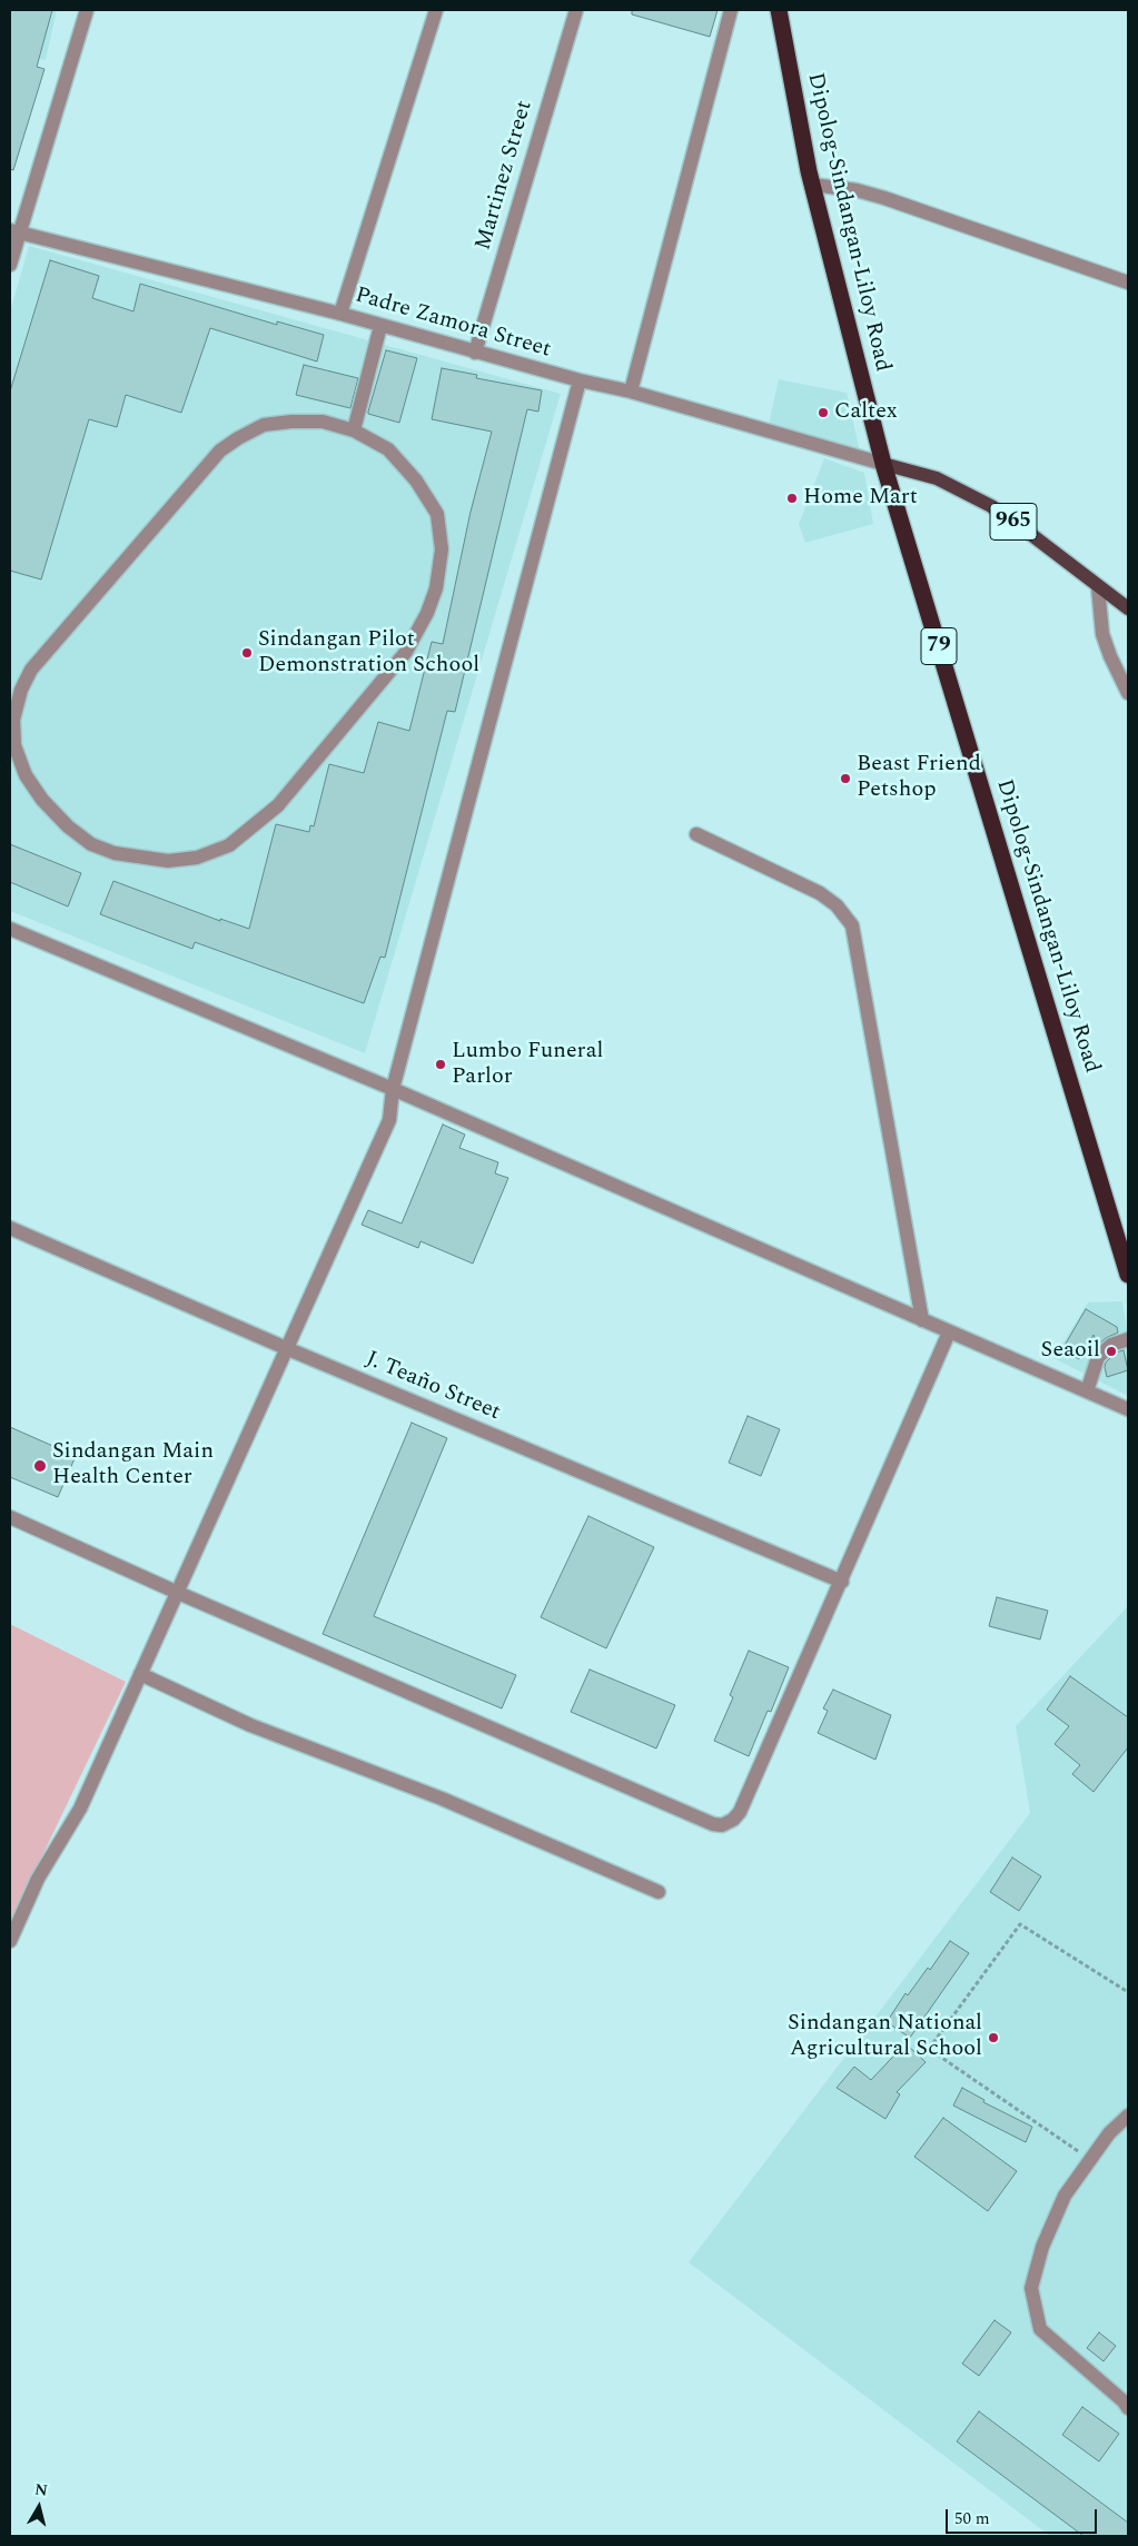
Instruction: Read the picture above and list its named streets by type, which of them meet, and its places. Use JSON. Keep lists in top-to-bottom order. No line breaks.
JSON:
{"streets":{"highway":["Dipolog-Sindangan-Liloy Road","79"],"main road":["965"],"street":["Martinez Street","Padre Zamora Street","J. Teaño Street"]},"crossings":[["Martinez Street","Padre Zamora Street"],["Dipolog-Sindangan-Liloy Road","Padre Zamora Street"],["Dipolog-Sindangan-Liloy Road","965"],["Padre Zamora Street","965"]],"places":["Caltex","Home Mart","Sindangan Pilot Demonstration School","Beast Friend Petshop","Lumbo Funeral Parlor","Seaoil","Sindangan Main Health Center","Sindangan National Agricultural School"],"scale_bar":"50 m","north":"top"}
